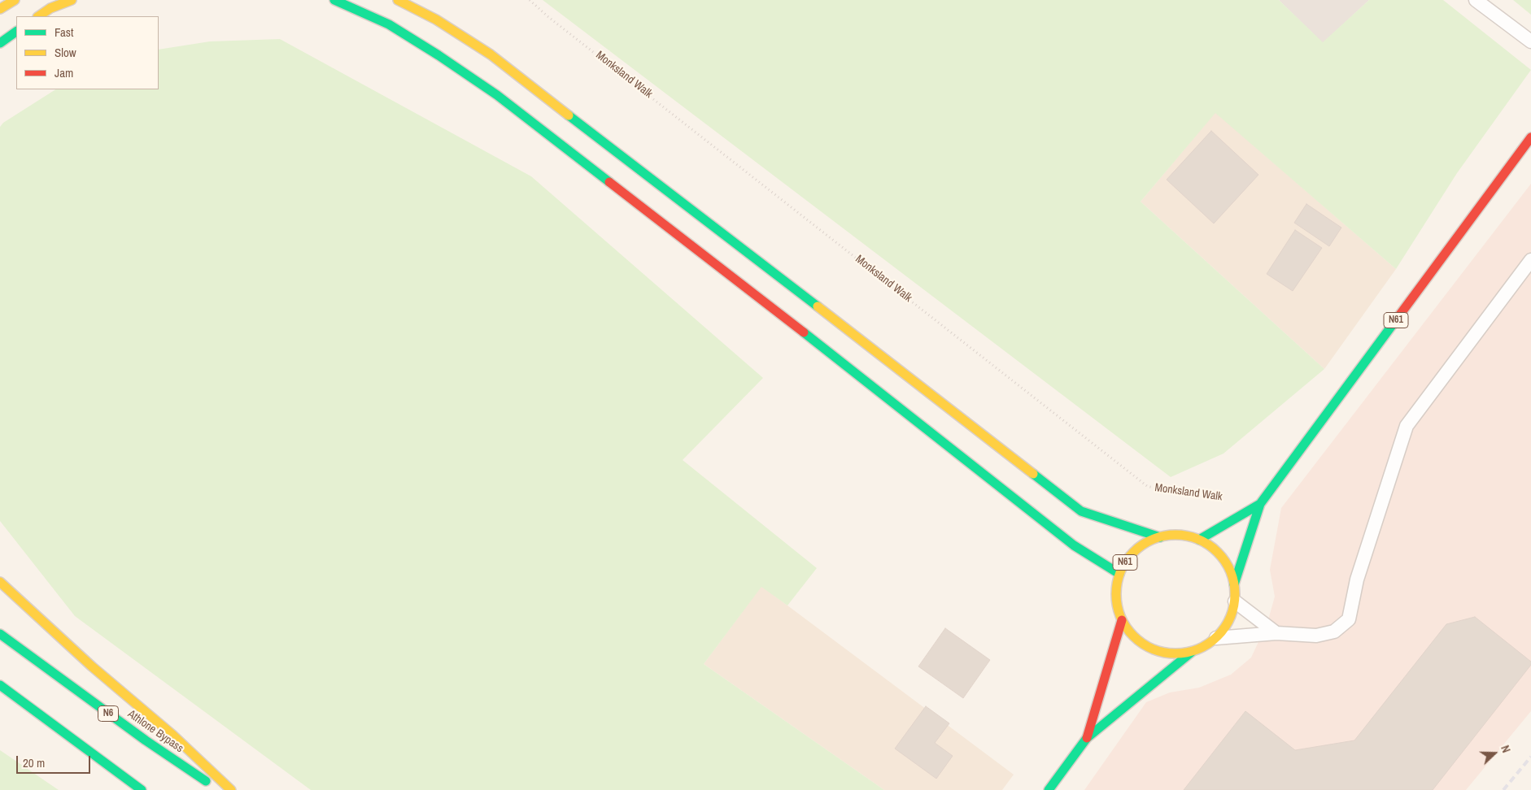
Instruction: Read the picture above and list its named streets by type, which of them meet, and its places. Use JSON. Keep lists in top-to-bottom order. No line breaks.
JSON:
{"streets":{"main road":["N61","N6","Athlone Bypass"],"path":["Monksland Walk"]},"legend":["Fast","Slow","Jam"],"scale_bar":"20 m","north":"right"}
